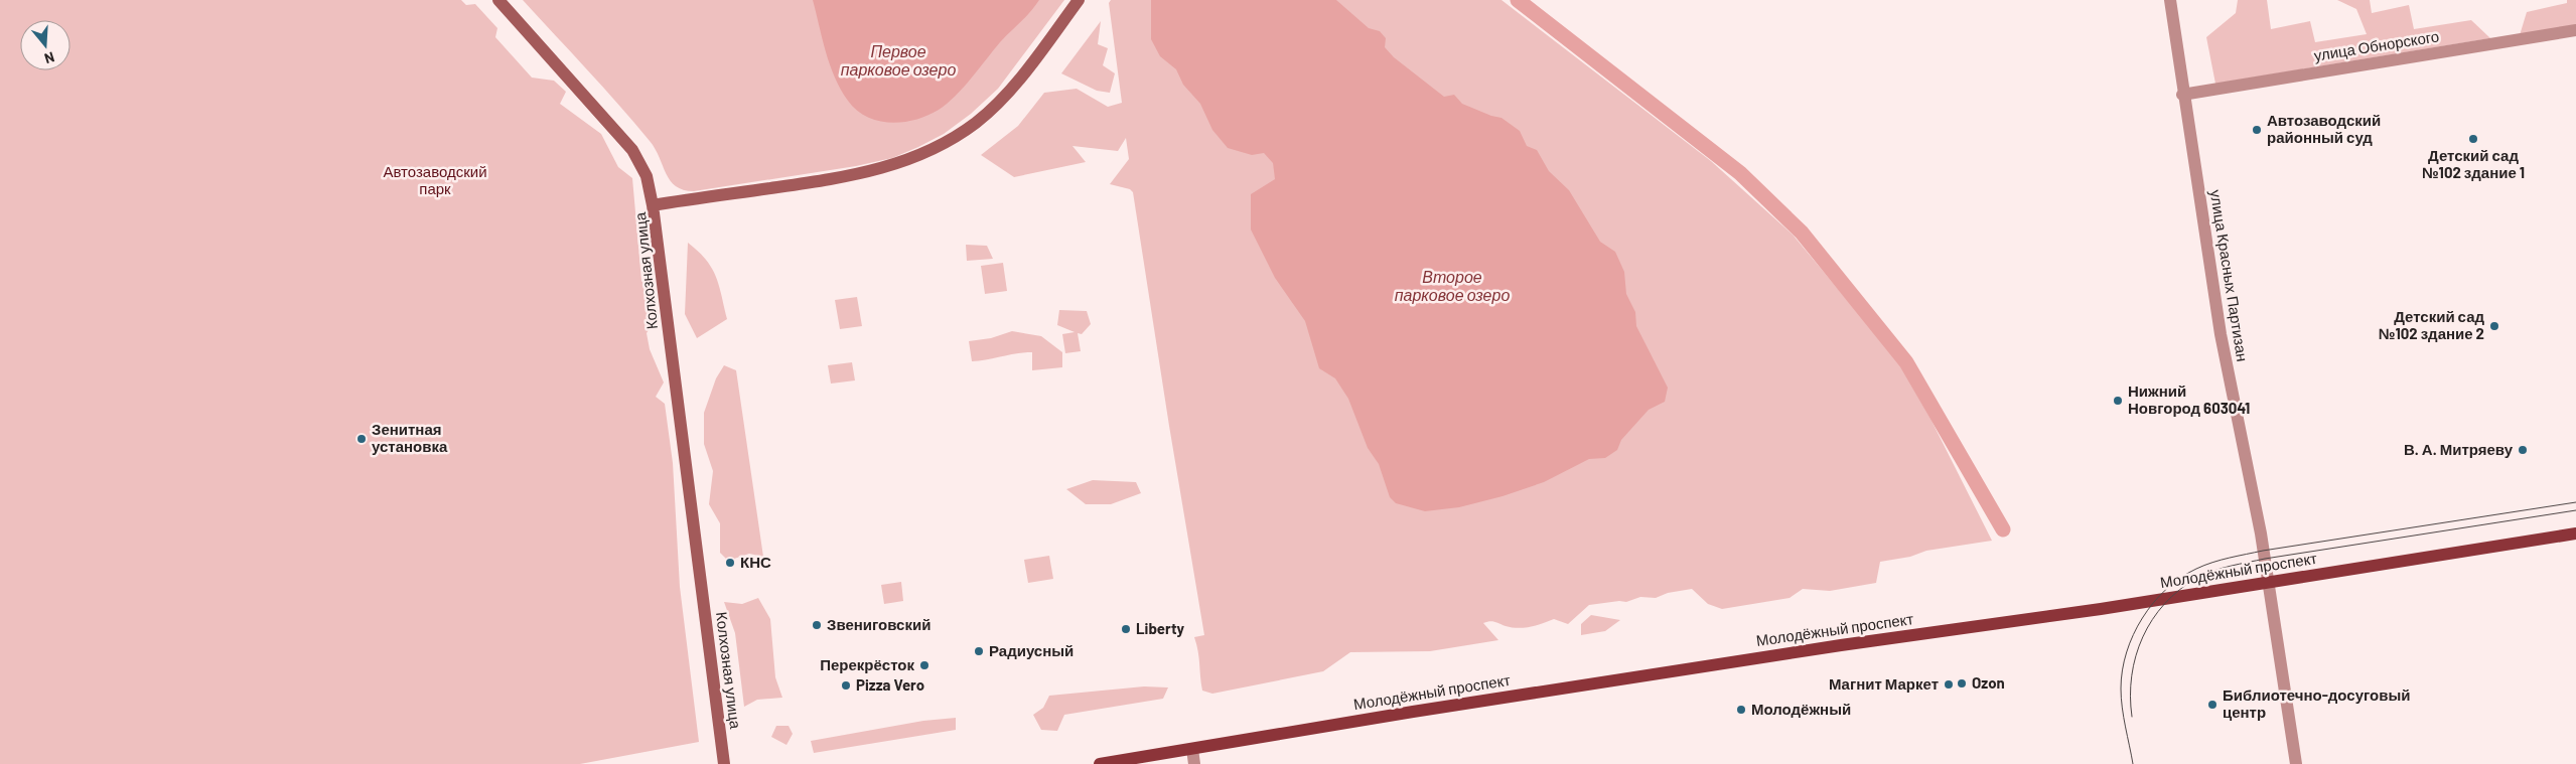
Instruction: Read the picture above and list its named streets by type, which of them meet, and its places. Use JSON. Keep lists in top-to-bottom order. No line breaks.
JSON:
{"streets":{"main road":["Колхозная улица","Молодёжный проспект"],"street":["улица Обнорского","улица Красных Партизан"]},"crossings":[["улица Обнорского","улица Красных Партизан"],["улица Красных Партизан","Молодёжный проспект"]],"water":["Первое парковое озеро","Второе парковое озеро"],"parks":["Автозаводский парк"],"places":["Автозаводский районный суд","Детский сад №102 здание 1","Детский сад №102 здание 2","Нижний Новгород 603041","Зенитная установка","В. А. Митряеву","КНС","Звениговский","Liberty","Радиусный","Перекрёсток","Ozon","Магнит Маркет","Pizza Vero","Библиотечно-досуговый центр","Молодёжный"],"north":"bottom"}
